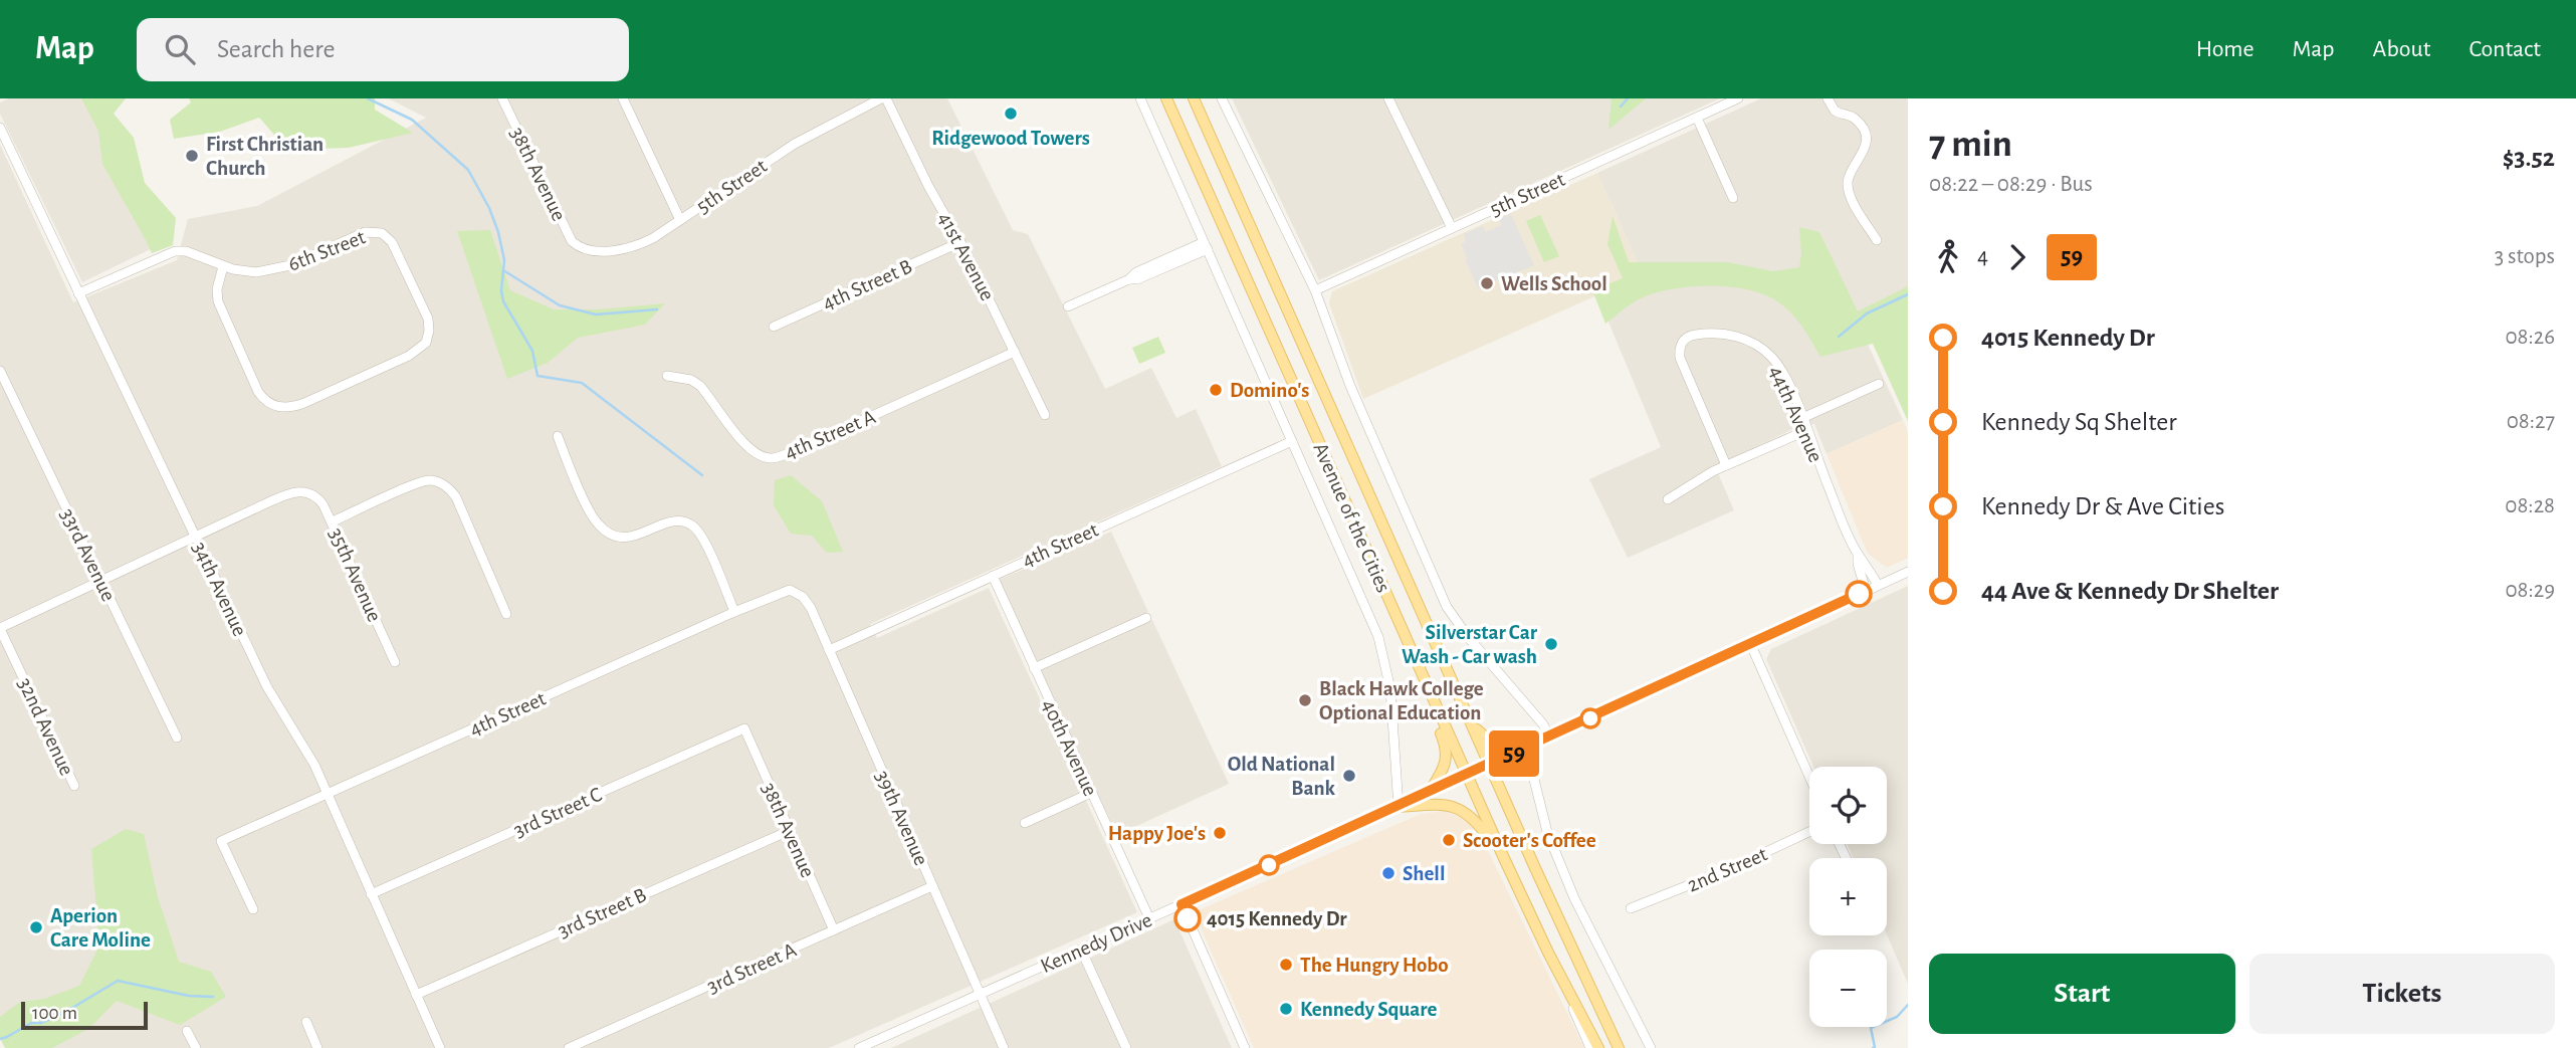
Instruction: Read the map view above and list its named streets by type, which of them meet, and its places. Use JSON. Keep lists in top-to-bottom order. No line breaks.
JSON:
{"streets":{"main road":["Avenue of the Cities"],"street":["38th Avenue","5th Street","6th Street","41st Avenue","4th Street B","44th Avenue","4th Street A","4th Street","33rd Avenue","35th Avenue","34th Avenue","32nd Avenue","40th Avenue","3rd Street C","39th Avenue","2nd Street","3rd Street B","Kennedy Drive","3rd Street A"]},"crossings":[["38th Avenue","5th Street"],["38th Avenue","3rd Street C"],["38th Avenue","3rd Street B"],["38th Avenue","3rd Street A"],["6th Street","34th Avenue"],["41st Avenue","4th Street B"],["41st Avenue","4th Street A"],["44th Avenue","Kennedy Drive"],["Avenue of the Cities","4th Street"],["Avenue of the Cities","Kennedy Drive"],["4th Street","34th Avenue"],["4th Street","40th Avenue"],["4th Street","39th Avenue"],["35th Avenue","34th Avenue"],["34th Avenue","3rd Street C"],["34th Avenue","3rd Street B"],["40th Avenue","Kennedy Drive"],["39th Avenue","Kennedy Drive"],["39th Avenue","3rd Street A"]],"places":["Ridgewood Towers","First Christian Church","Wells School","Domino's","Silverstar Car Wash - Car wash","Black Hawk College Optional Education","Old National Bank","Happy Joe's","Scooter's Coffee","Shell","4015 Kennedy Dr","Aperion Care Moline","The Hungry Hobo","Kennedy Square"],"lines":["bus line 59"],"scale_bar":"100 m","page":{"header":"Map","search":"Search here","nav":["Home","Map","About","Contact"],"on_map":"59","heading":["7 min","08:22 – 08:29 · Bus","$3.52"],"legs":["4","59","3 stops"],"list":[{"name":"4015 Kennedy Dr","value":"08:26"},{"name":"Kennedy Sq Shelter","value":"08:27"},{"name":"Kennedy Dr & Ave Cities","value":"08:28"},{"name":"44 Ave & Kennedy Dr Shelter","value":"08:29"}],"map_buttons":["+","−"],"buttons":["Start","Tickets"],"scale":"100 m"}}
